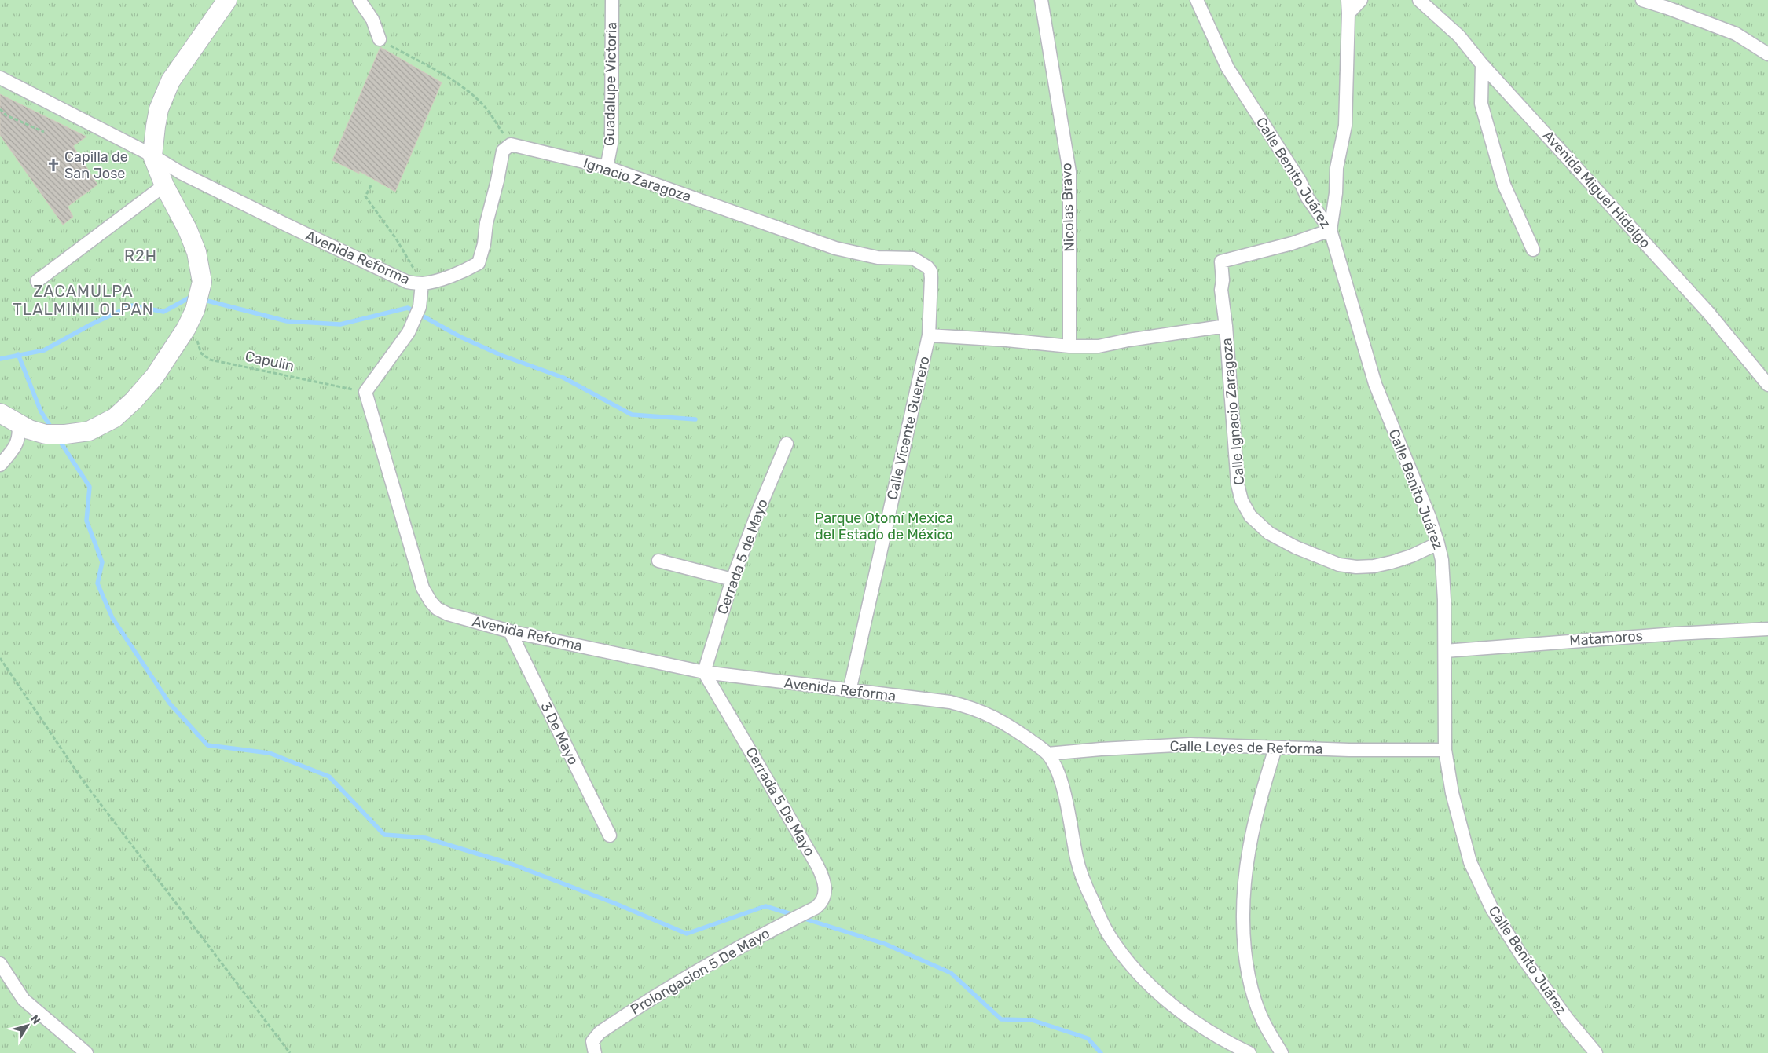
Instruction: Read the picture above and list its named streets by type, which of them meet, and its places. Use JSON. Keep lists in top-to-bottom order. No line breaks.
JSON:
{"streets":{"street":["Guadalupe Victoria","Calle Benito Juárez","Ignacio Zaragoza","Avenida Miguel Hidalgo","Nicolas Bravo","Avenida Reforma","Calle Ignacio Zaragoza","Calle Vicente Guerrero","Cerrada 5 de Mayo","Matamoros","3 De Mayo","Calle Leyes de Reforma","Cerrada 5 De Mayo","Prolongacion 5 De Mayo"],"path":["Capulin"]},"crossings":[["Guadalupe Victoria","Ignacio Zaragoza"],["Calle Benito Juárez","Calle Ignacio Zaragoza"],["Calle Benito Juárez","Matamoros"],["Calle Benito Juárez","Calle Leyes de Reforma"],["Ignacio Zaragoza","Calle Vicente Guerrero"],["Nicolas Bravo","Calle Ignacio Zaragoza"],["Avenida Reforma","Capulin"],["Avenida Reforma","Calle Vicente Guerrero"],["Avenida Reforma","Cerrada 5 de Mayo"],["Avenida Reforma","3 De Mayo"],["Avenida Reforma","Calle Leyes de Reforma"],["Avenida Reforma","Cerrada 5 De Mayo"],["Calle Ignacio Zaragoza","Calle Vicente Guerrero"],["Cerrada 5 de Mayo","Cerrada 5 De Mayo"],["Cerrada 5 De Mayo","Prolongacion 5 De Mayo"]],"districts":["R2H","ZACAMULPA TLALMIMILOLPAN"],"parks":["Parque Otomí Mexica del Estado de México"],"places":{"church":["Capilla de San Jose"]},"north":"top right"}
